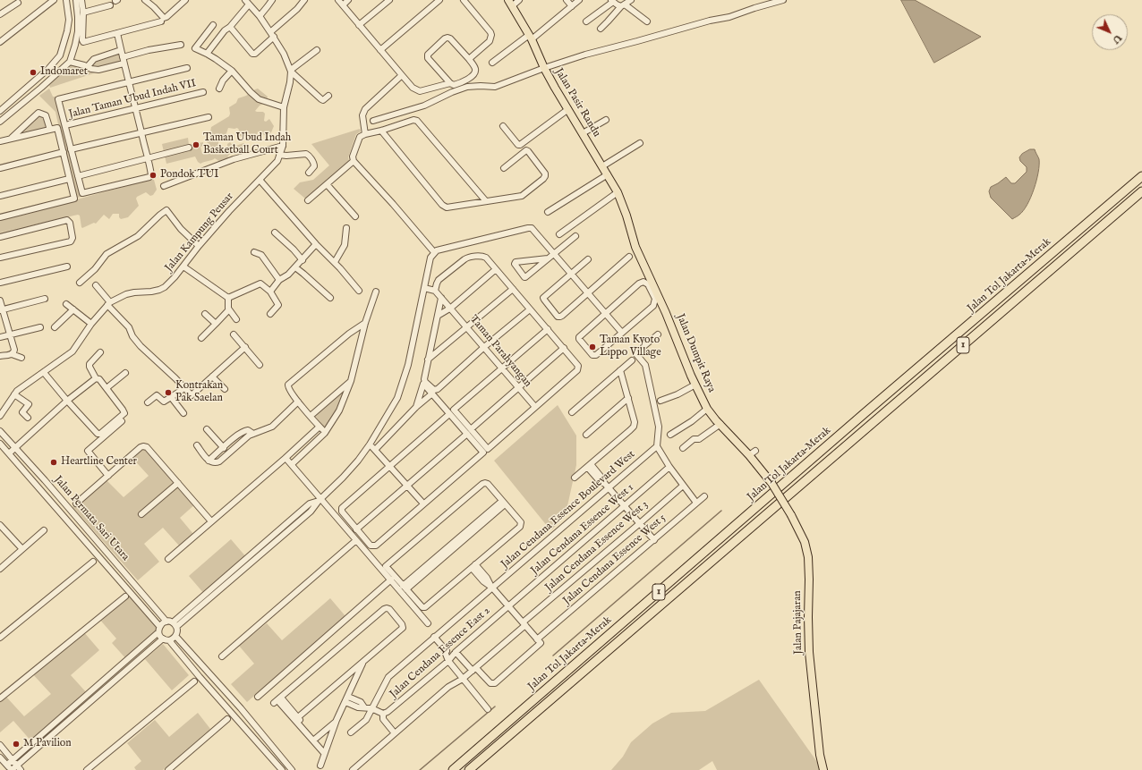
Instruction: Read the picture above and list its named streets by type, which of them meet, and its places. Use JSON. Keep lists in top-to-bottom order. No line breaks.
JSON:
{"streets":{"highway":["Jalan Tol Jakarta–Merak","1"],"main road":["Jalan Pasir Randu","Jalan Dumpit Raya","Jalan Pajajaran"],"street":["Jalan Taman Ubud Indah VII","Jalan Kampung Peusar","Taman Parahyangan","Jalan Cendana Essence Boulevard West","Jalan Permata Sari Utara","Jalan Cendana Essence West 1","Jalan Cendana Essence West 3","Jalan Cendana Essence West 5","Jalan Cendana Essence East 2"]},"crossings":[["Jalan Pasir Randu","Jalan Dumpit Raya"],["Jalan Dumpit Raya","Jalan Pajajaran"],["Jalan Cendana Essence West 1","Jalan Cendana Essence East 2"]],"places":["Indomaret","Taman Ubud Indah Basketball Court","Pondok TUI","Taman Kyoto Lippo Village","Kontrakan Pak Saelan","Heartline Center","M Pavilion"],"north":"bottom right"}
